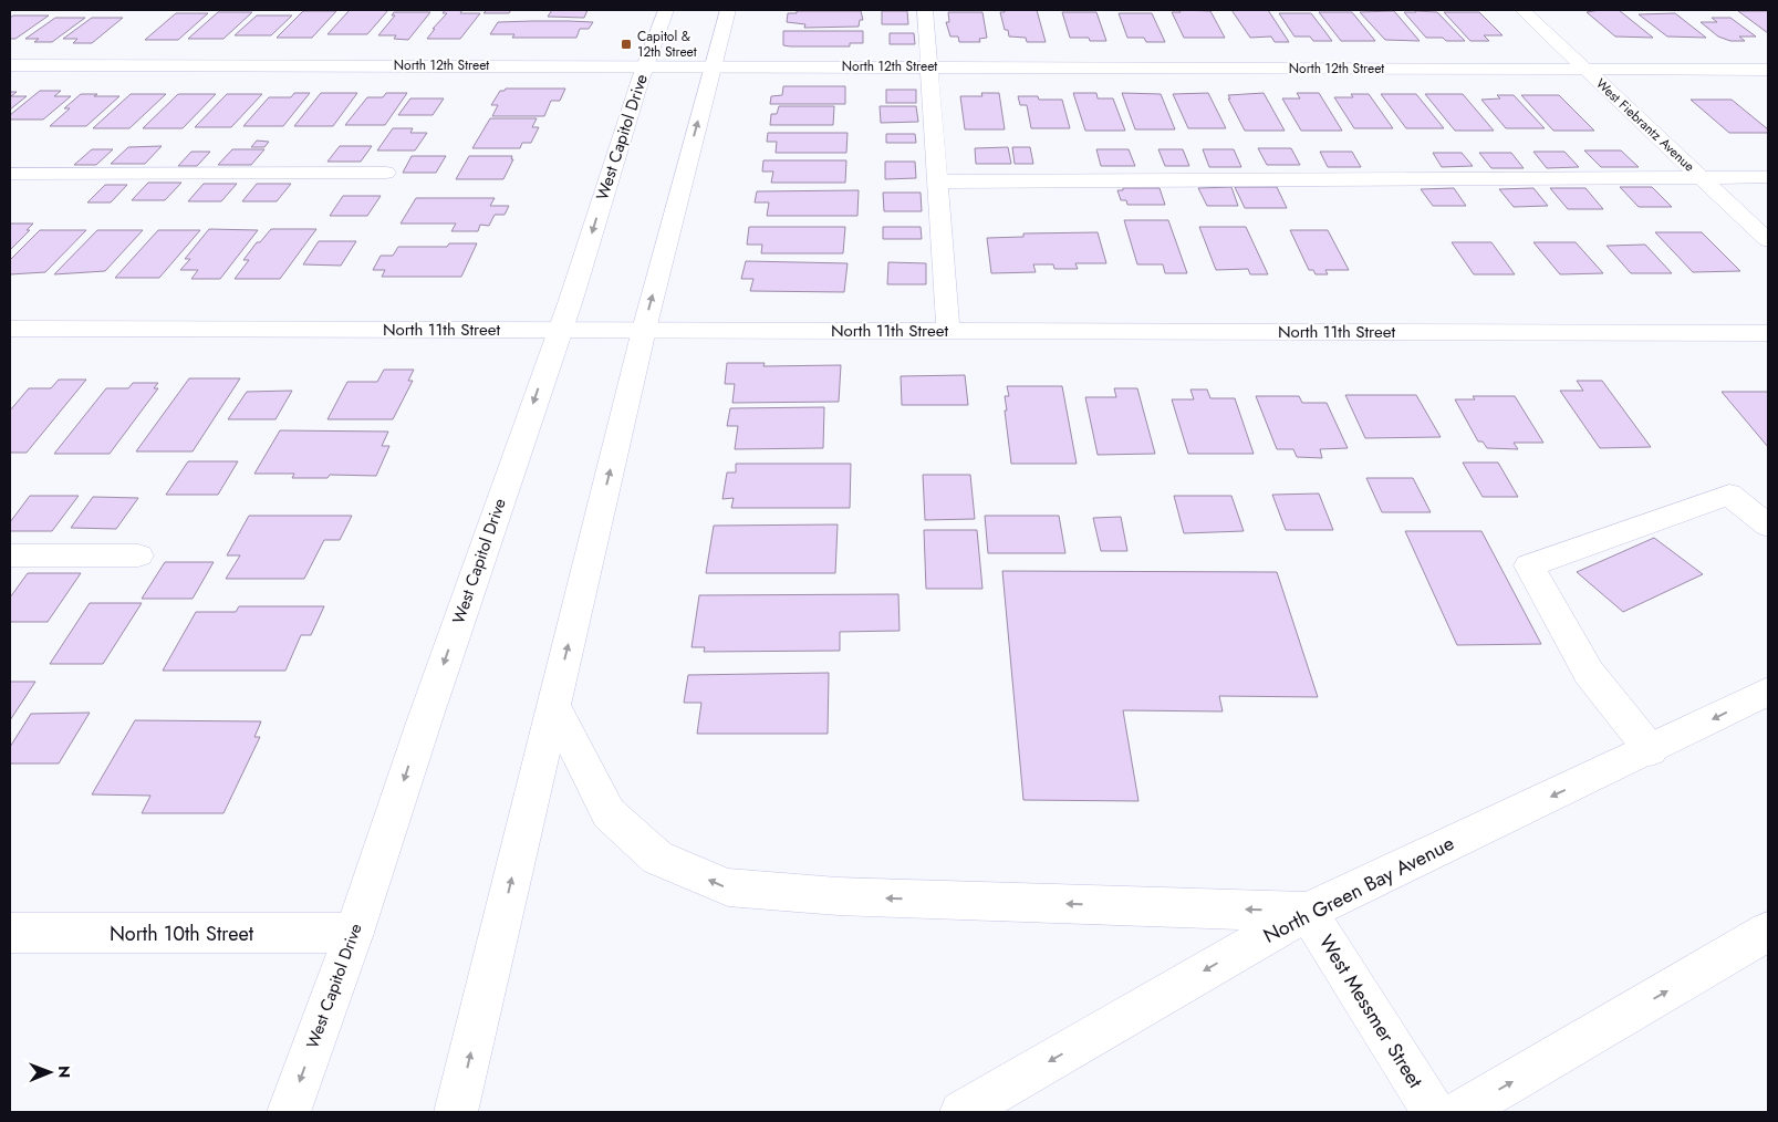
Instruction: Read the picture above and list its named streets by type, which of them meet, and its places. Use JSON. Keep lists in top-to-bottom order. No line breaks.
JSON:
{"streets":{"street":["North 12th Street","West Fiebrantz Avenue","West Capitol Drive","North 11th Street","North Green Bay Avenue","North 10th Street","West Messmer Street"]},"crossings":[["North 12th Street","West Fiebrantz Avenue"],["North 12th Street","West Capitol Drive"],["West Capitol Drive","North 11th Street"],["West Capitol Drive","North 10th Street"],["North Green Bay Avenue","West Messmer Street"]],"places":{"transit":["Capitol & 12th Street"]},"north":"right"}
